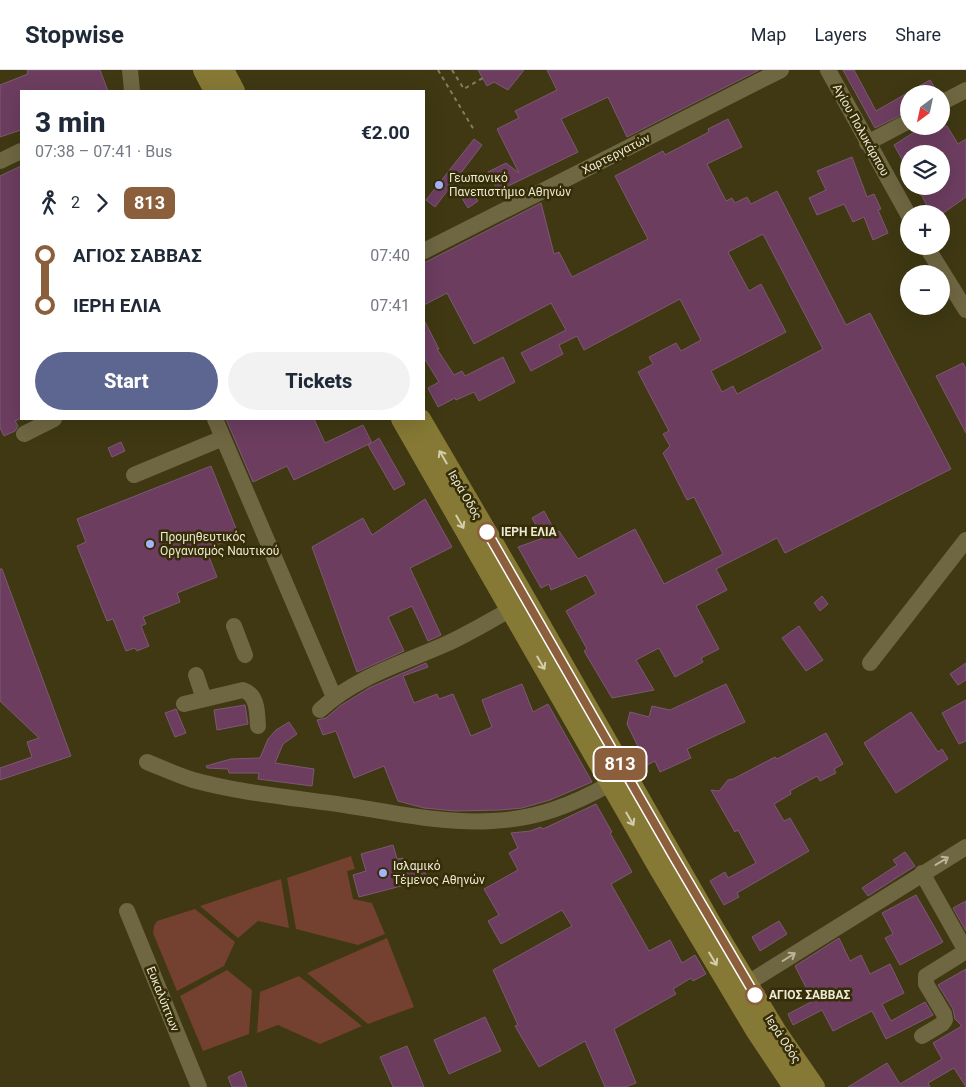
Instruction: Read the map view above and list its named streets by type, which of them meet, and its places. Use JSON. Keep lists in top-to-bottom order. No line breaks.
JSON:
{"streets":{"main road":["Ιερά Οδός"],"street":["Αγίου Πολυκάρπου","Χαρτεργατών","Ευκαλύπτων"]},"places":["Γεωπονικό Πανεπιστήμιο Αθηνών","ΙΕΡΗ ΕΛΙΑ","Προμηθευτικός Οργανισμός Ναυτικού","Ισλαμικό Τέμενος Αθηνών","ΑΓΙΟΣ ΣΑΒΒΑΣ"],"lines":["bus line 813"],"north":"bottom left","page":{"header":"Stopwise","nav":["Map","Layers","Share"],"on_map":"813","map_buttons":["+","−"],"heading":["3 min","07:38 – 07:41 · Bus","€2.00"],"legs":["2","813"],"list":[{"name":"ΑΓΙΟΣ ΣΑΒΒΑΣ","value":"07:40"},{"name":"ΙΕΡΗ ΕΛΙΑ","value":"07:41"}],"buttons":["Start","Tickets"]}}
